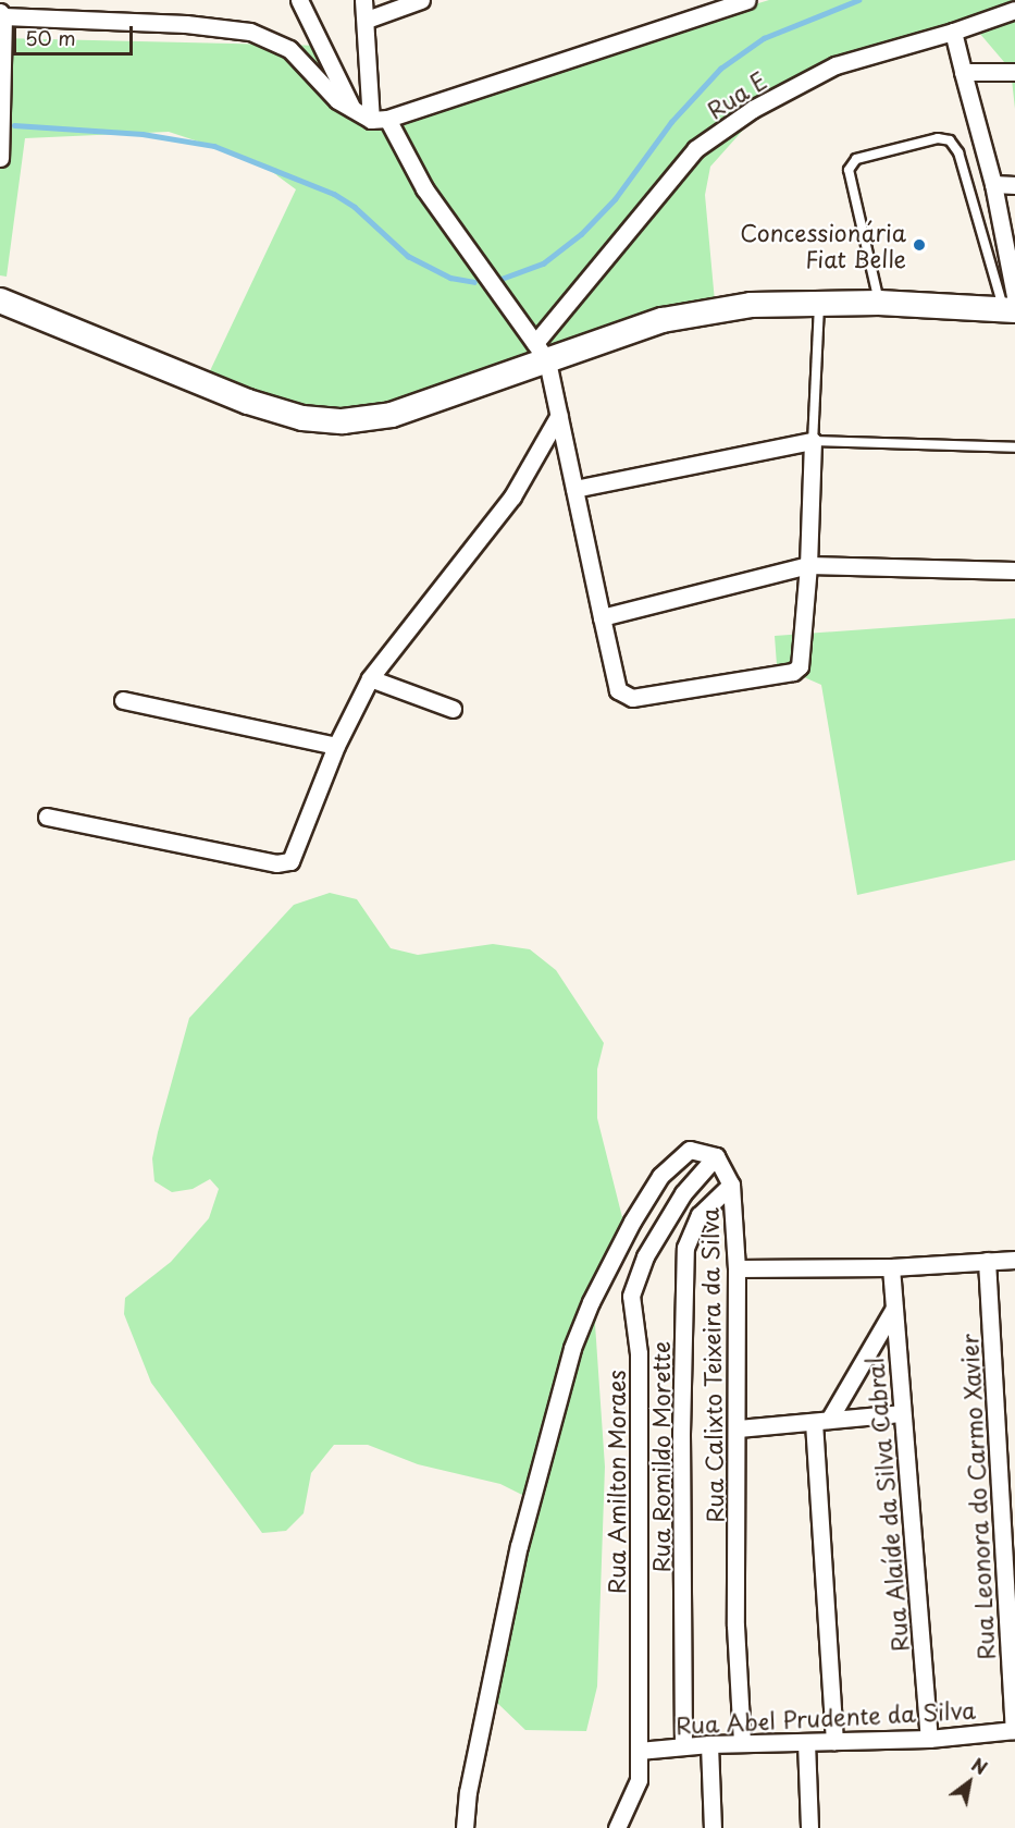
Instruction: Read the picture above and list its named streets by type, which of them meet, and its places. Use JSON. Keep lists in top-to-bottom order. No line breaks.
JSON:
{"streets":{"street":["Rua E","Rua Calixto Teixeira da Silva","Rua Romildo Morette","Rua Amilton Moraes","Rua Leonora do Carmo Xavier","Rua Alaíde da Silva Cabral","Rua Abel Prudente da Silva"]},"crossings":[["Rua Calixto Teixeira da Silva","Rua Romildo Morette"],["Rua Calixto Teixeira da Silva","Rua Amilton Moraes"],["Rua Calixto Teixeira da Silva","Rua Abel Prudente da Silva"],["Rua Romildo Morette","Rua Abel Prudente da Silva"],["Rua Amilton Moraes","Rua Abel Prudente da Silva"],["Rua Leonora do Carmo Xavier","Rua Abel Prudente da Silva"],["Rua Alaíde da Silva Cabral","Rua Abel Prudente da Silva"]],"places":["Concessionária Fiat Belle"],"scale_bar":"50 m","north":"top right"}
